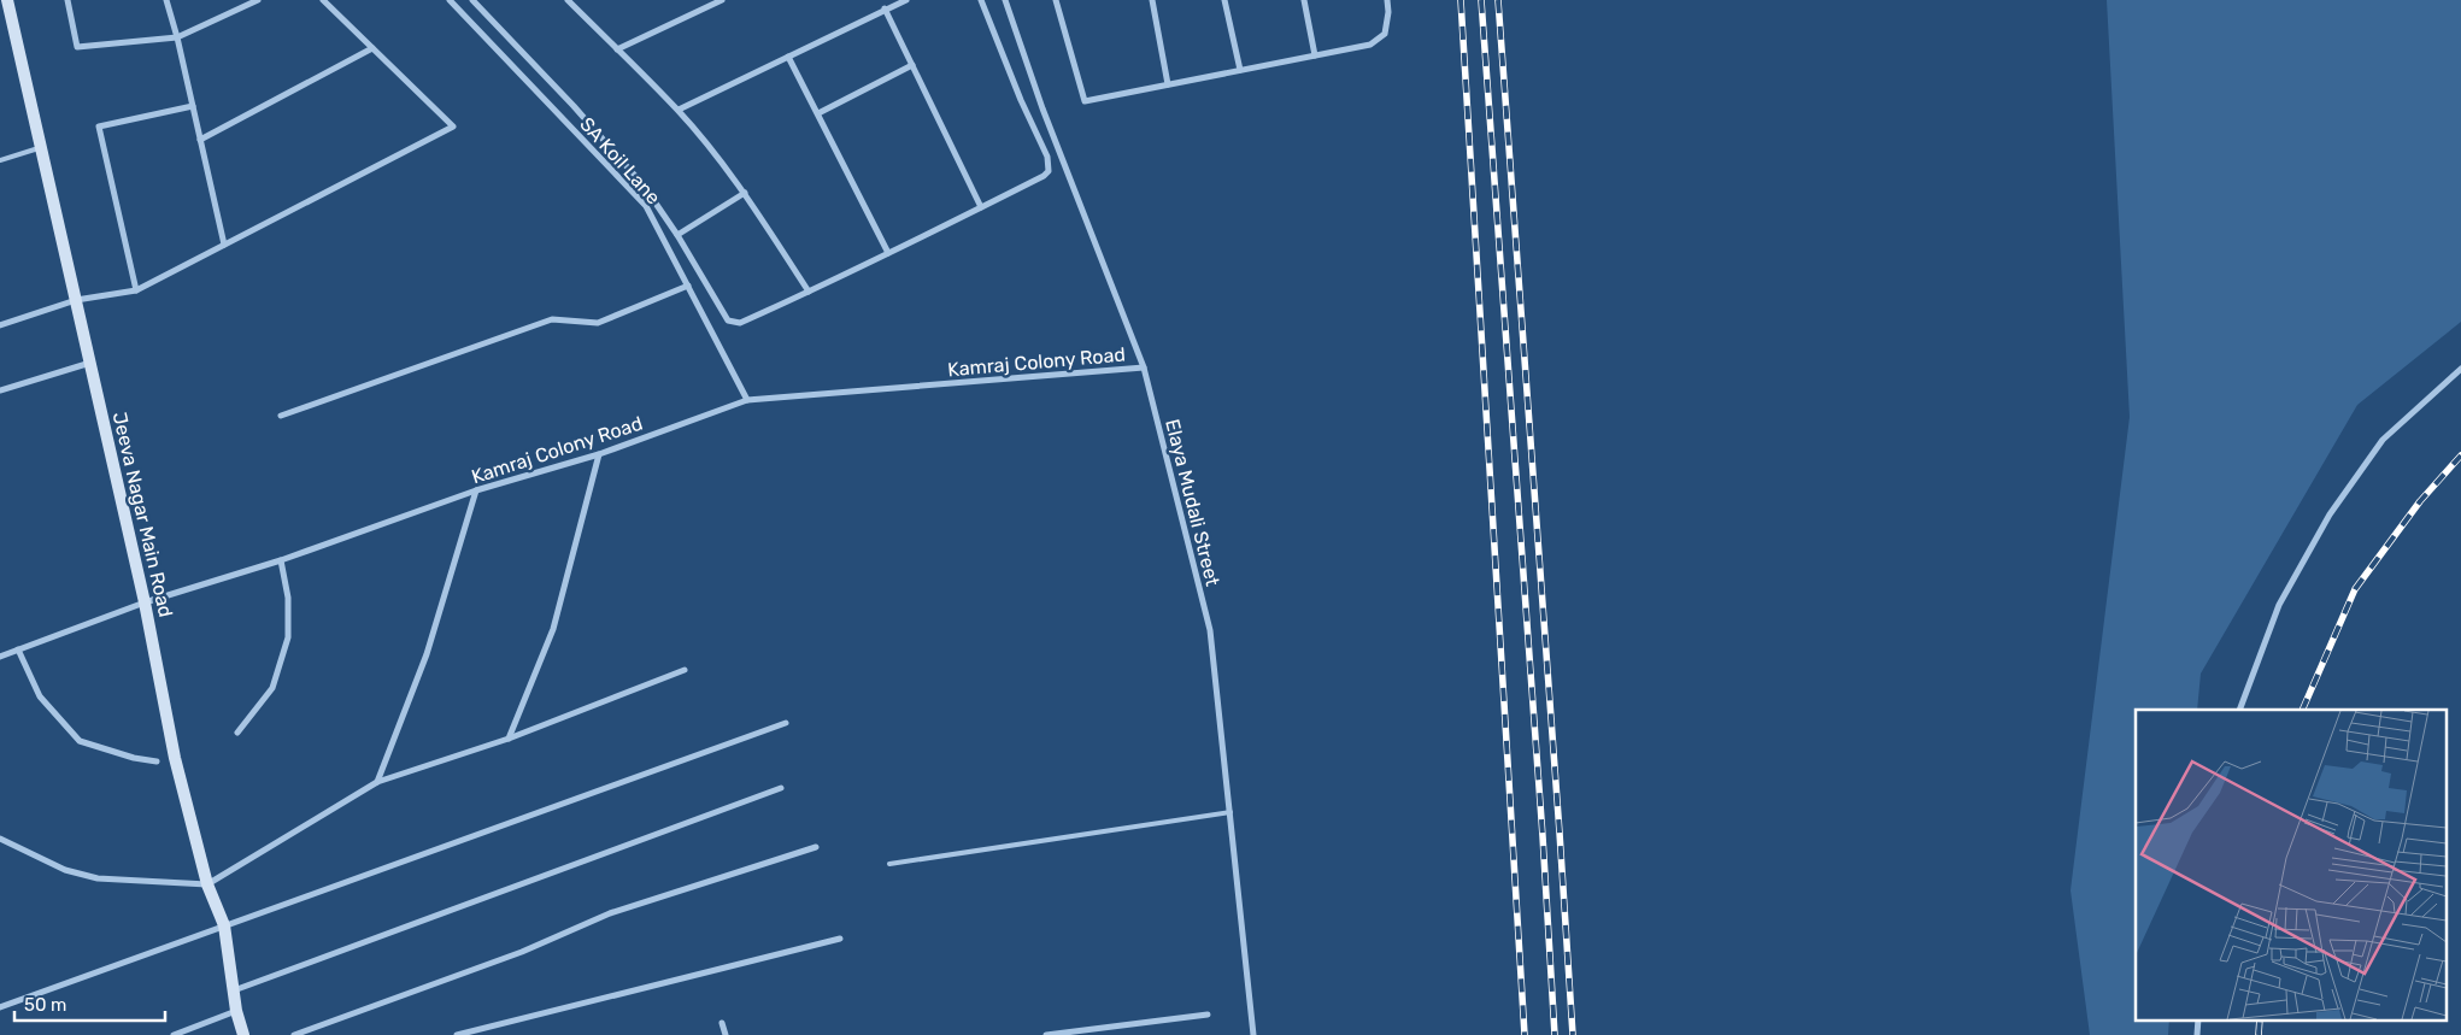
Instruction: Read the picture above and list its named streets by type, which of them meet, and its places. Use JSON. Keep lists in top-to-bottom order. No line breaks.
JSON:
{"streets":{"street":["SA Koil Lane","Kamraj Colony Road","Elaya Mudali Street","Jeeva Nagar Main Road"]},"crossings":[["SA Koil Lane","Kamraj Colony Road"],["Kamraj Colony Road","Elaya Mudali Street"],["Kamraj Colony Road","Jeeva Nagar Main Road"]],"scale_bar":"50 m"}
